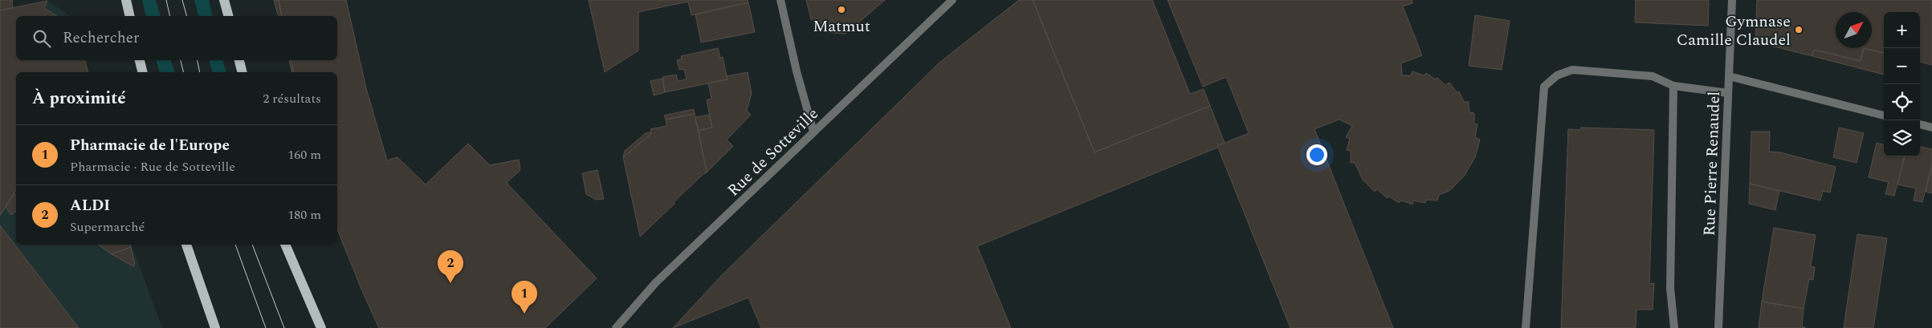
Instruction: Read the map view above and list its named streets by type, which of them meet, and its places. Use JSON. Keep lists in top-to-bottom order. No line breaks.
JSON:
{"streets":{"street":["Rue de Sotteville","Rue Pierre Renaudel"]},"places":["Matmut","Gymnase Camille Claudel"],"north":"top right","page":{"map_buttons":["+","−"],"search":"Rechercher","heading":["À proximité","2 résultats"],"list":[{"mark":"1","name":"Pharmacie de l'Europe","note":"Pharmacie · Rue de Sotteville","value":"160 m"},{"mark":"2","name":"ALDI","note":"Supermarché","value":"180 m"}],"pins":["2","1"]}}
